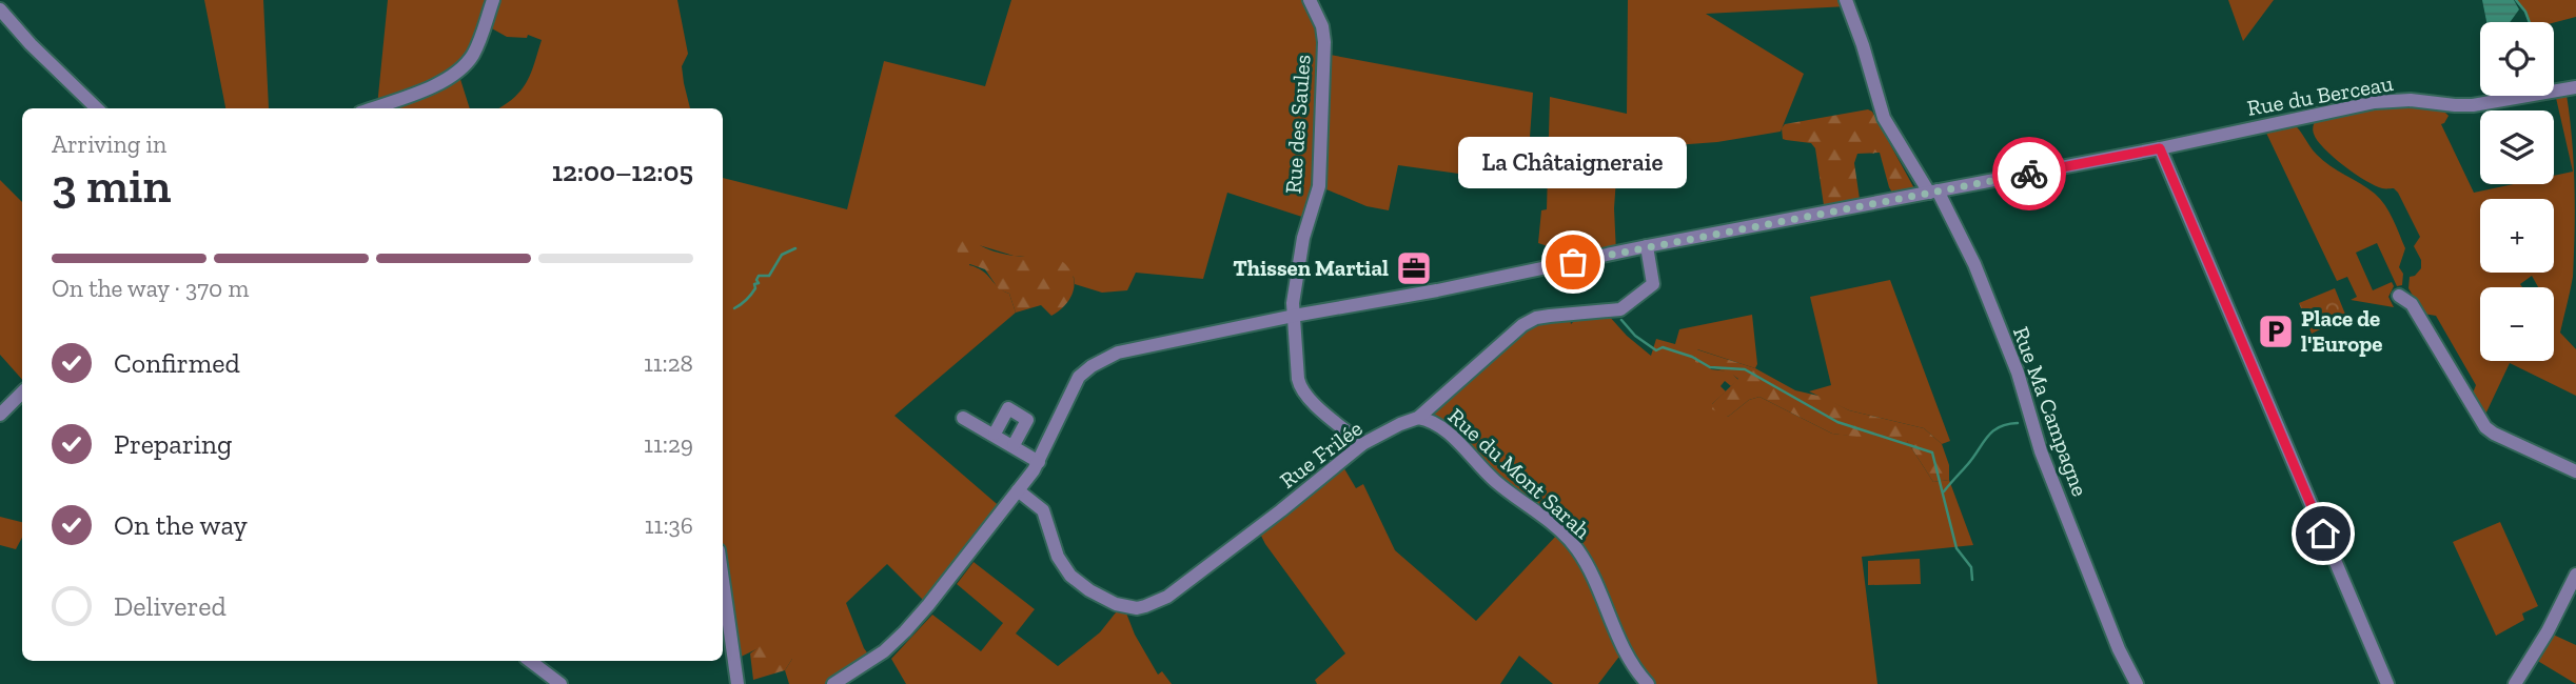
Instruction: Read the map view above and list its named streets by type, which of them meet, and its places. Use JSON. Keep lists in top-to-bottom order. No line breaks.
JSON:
{"streets":{"street":["Rue du Berceau","Rue des Saules","Rue Ma Campagne","Rue Frilée","Rue du Mont Sarah"]},"crossings":[["Rue du Berceau","Rue des Saules"],["Rue du Berceau","Rue Ma Campagne"],["Rue du Berceau","Rue Frilée"],["Rue des Saules","Rue Frilée"],["Rue Frilée","Rue du Mont Sarah"]],"places":{"other":["La Châtaigneraie"],"office":["Thissen Martial"],"parking":["Place de l'Europe"]},"page":{"map_buttons":["+","−"],"heading":["3 min","Arriving in","12:00–12:05"],"bubble":"La Châtaigneraie","bar":"On the way · 370 m","list":[["Confirmed","11:28"],["Preparing","11:29"],["On the way","11:36"],"Delivered"]}}
